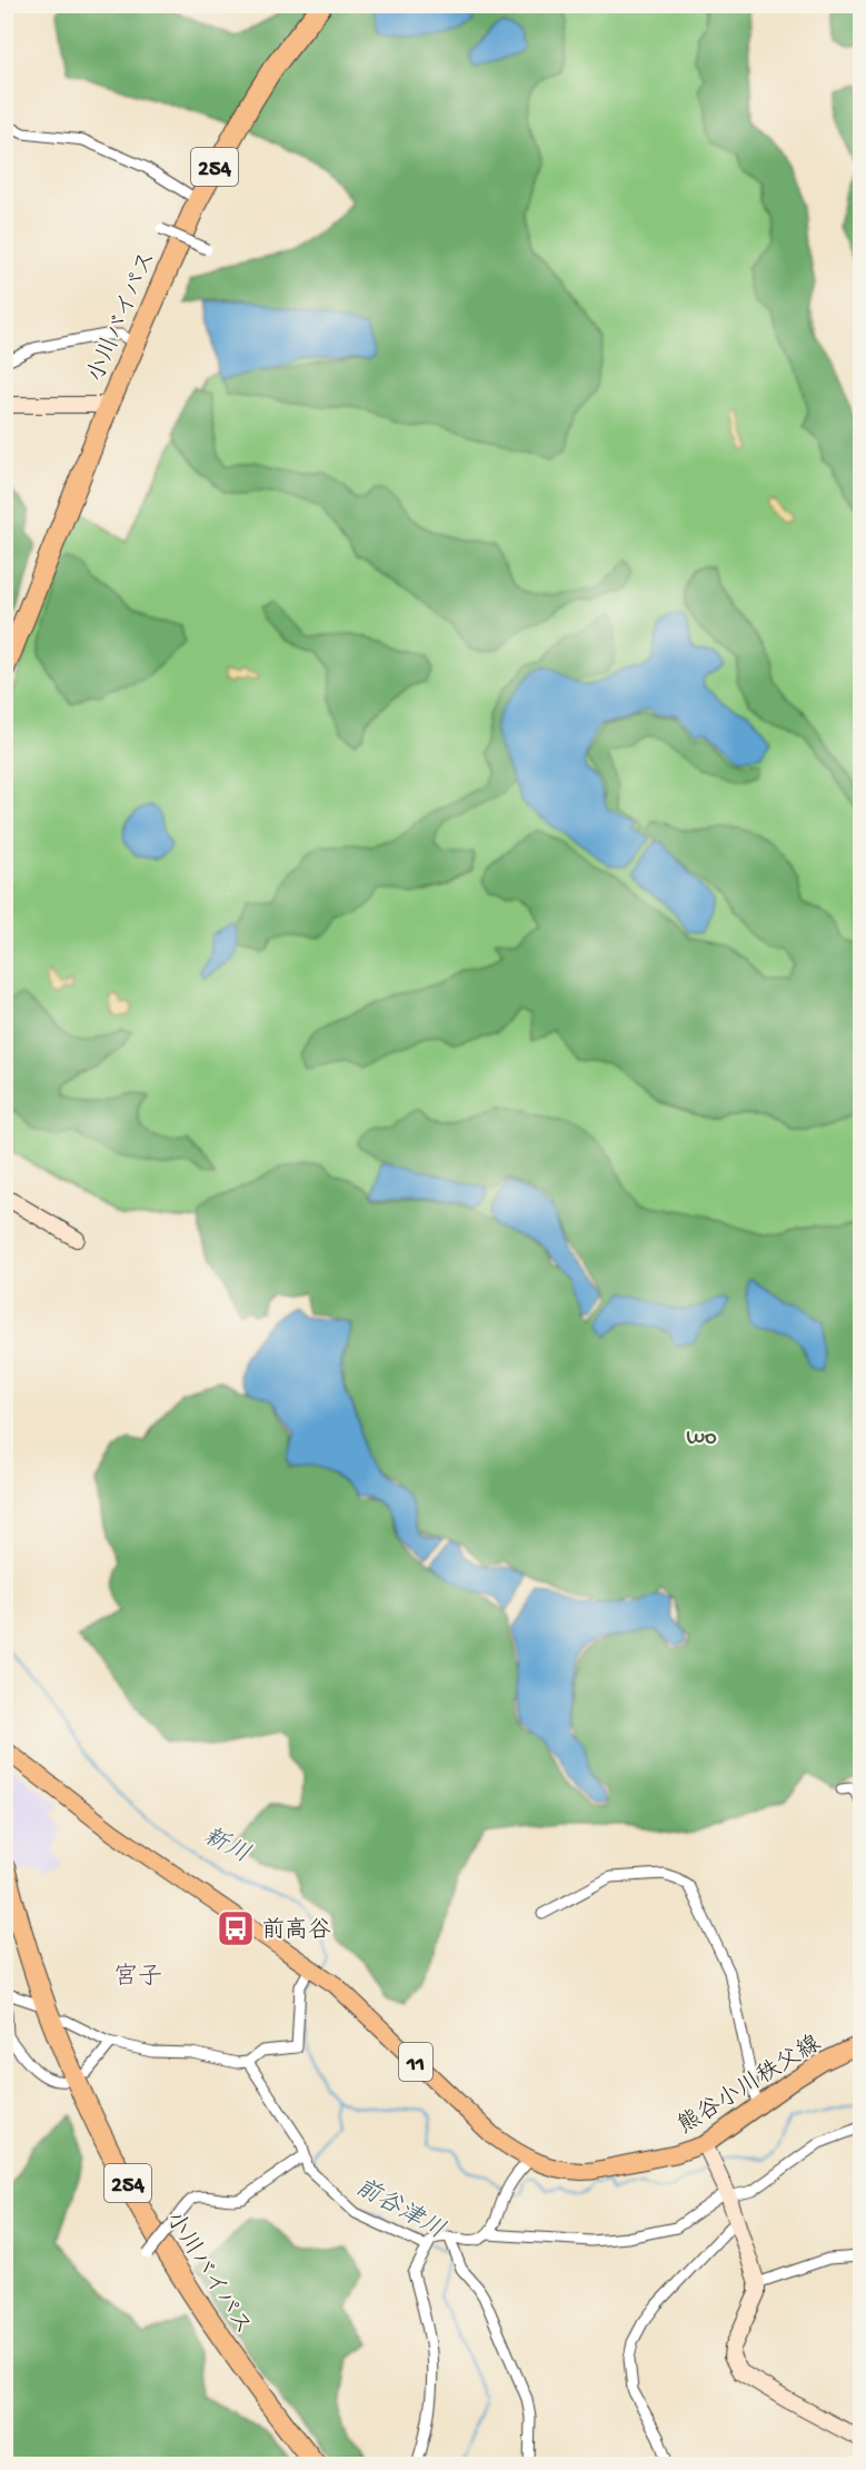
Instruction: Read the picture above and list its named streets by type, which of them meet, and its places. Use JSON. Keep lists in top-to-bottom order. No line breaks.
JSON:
{"streets":{"highway":["254","小川バイパス"],"main road":["11","熊谷小川秩父線"]},"districts":["宮子"],"water":["新川","前谷津川"],"parks":["wo"],"places":{"bus stop":["前高谷"]}}
